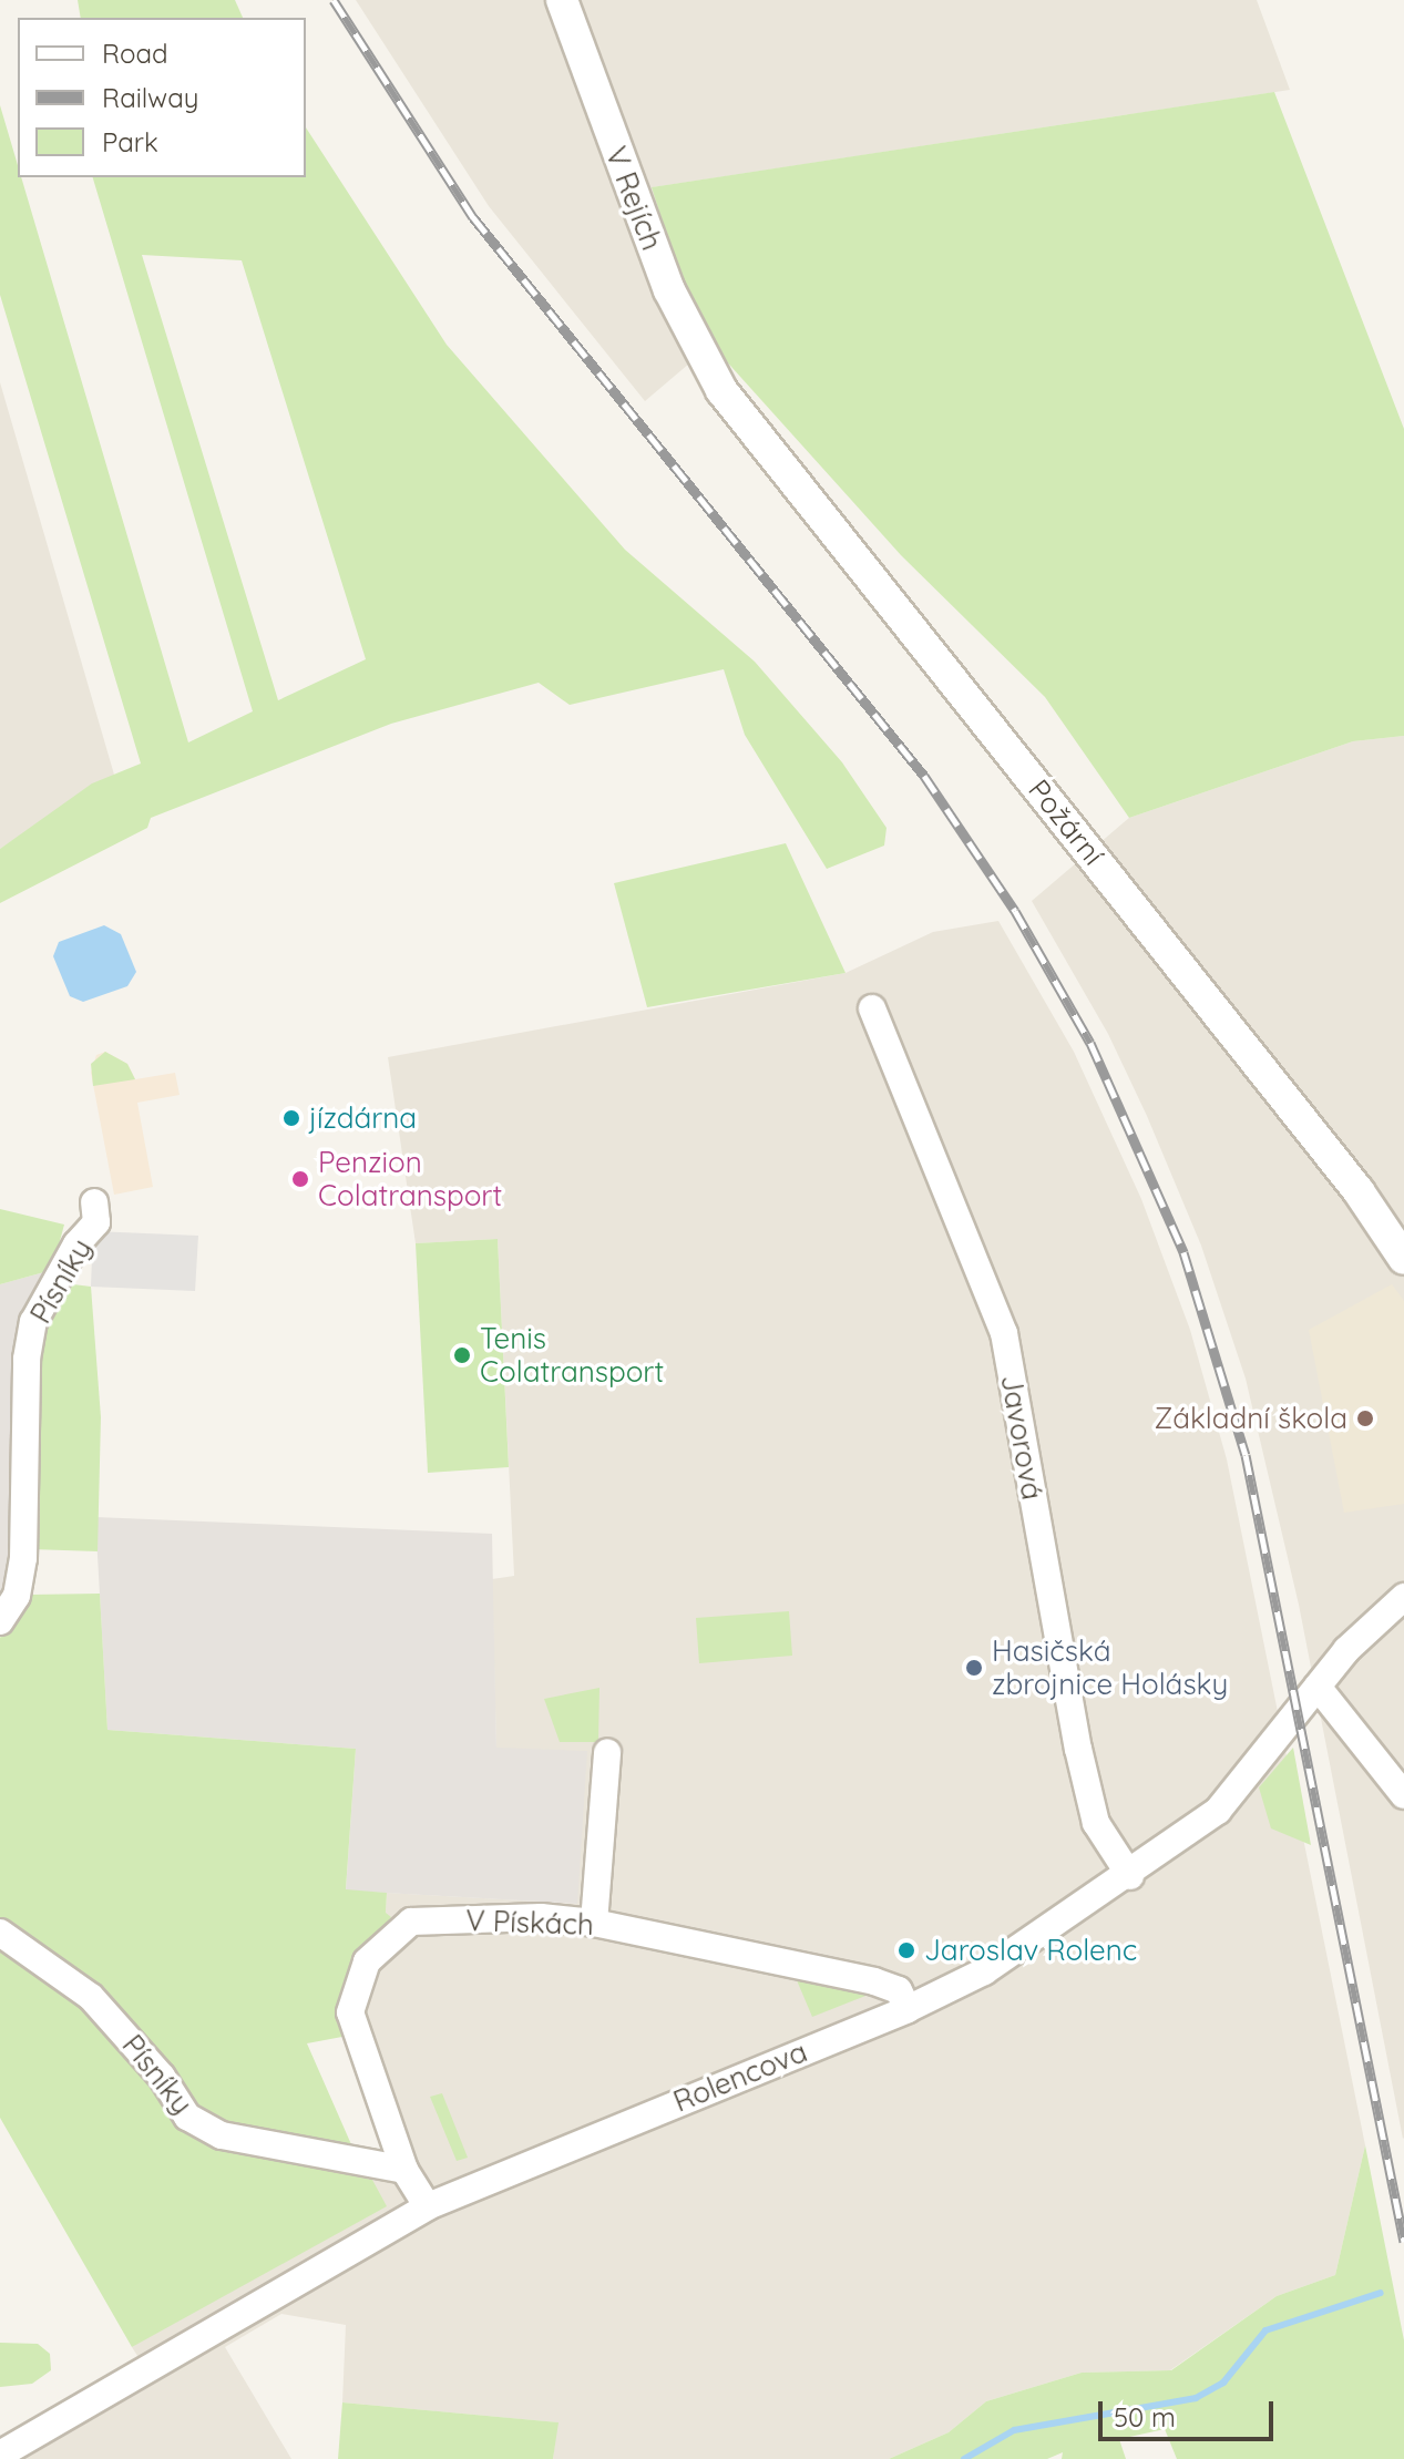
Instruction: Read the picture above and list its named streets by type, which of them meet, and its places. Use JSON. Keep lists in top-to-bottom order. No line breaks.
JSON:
{"streets":{"street":["V Rejích","Požární","Písníky","Javorová","V Pískách","Rolencova"]},"crossings":[["V Rejích","Požární"],["Písníky","V Pískách"],["Javorová","Rolencova"],["V Pískách","Rolencova"]],"places":["jízdárna","Penzion Colatransport","Tenis Colatransport","Základní škola","Hasičská zbrojnice Holásky","Jaroslav Rolenc"],"legend":["Road","Railway","Park"],"scale_bar":"50 m"}
